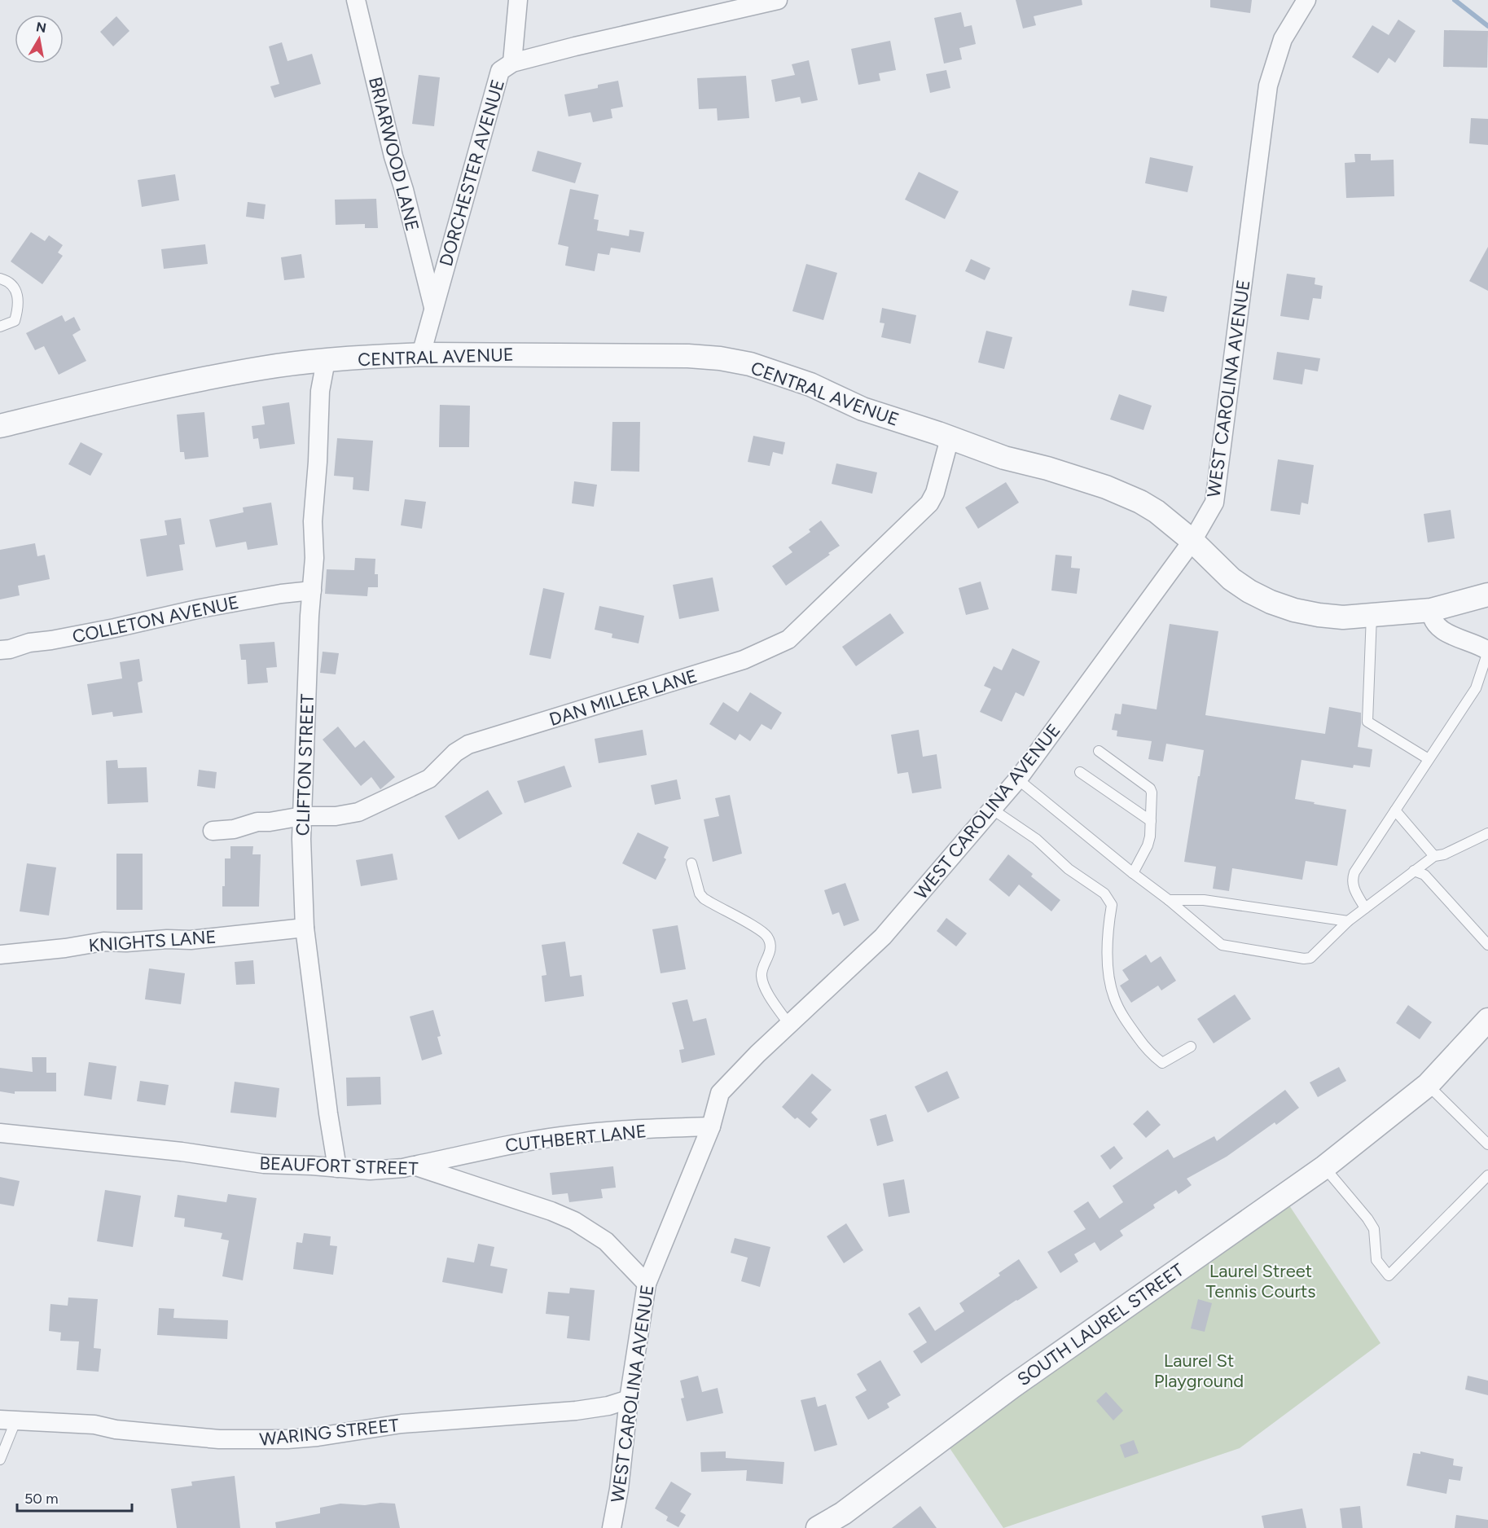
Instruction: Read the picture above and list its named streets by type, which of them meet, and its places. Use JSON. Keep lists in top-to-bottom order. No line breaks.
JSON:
{"streets":{"street":["BRIARWOOD LANE","DORCHESTER AVENUE","CENTRAL AVENUE","WEST CAROLINA AVENUE","COLLETON AVENUE","DAN MILLER LANE","CLIFTON STREET","KNIGHTS LANE","CUTHBERT LANE","BEAUFORT STREET","SOUTH LAUREL STREET","WARING STREET"]},"crossings":[["BRIARWOOD LANE","DORCHESTER AVENUE"],["DORCHESTER AVENUE","CENTRAL AVENUE"],["CENTRAL AVENUE","WEST CAROLINA AVENUE"],["CENTRAL AVENUE","DAN MILLER LANE"],["CENTRAL AVENUE","CLIFTON STREET"],["WEST CAROLINA AVENUE","CUTHBERT LANE"],["WEST CAROLINA AVENUE","BEAUFORT STREET"],["WEST CAROLINA AVENUE","WARING STREET"],["COLLETON AVENUE","CLIFTON STREET"],["DAN MILLER LANE","CLIFTON STREET"],["CLIFTON STREET","KNIGHTS LANE"],["CLIFTON STREET","BEAUFORT STREET"],["CUTHBERT LANE","BEAUFORT STREET"]],"parks":["Laurel Street Tennis Courts","Laurel St Playground"],"scale_bar":"50 m","north":"top"}
